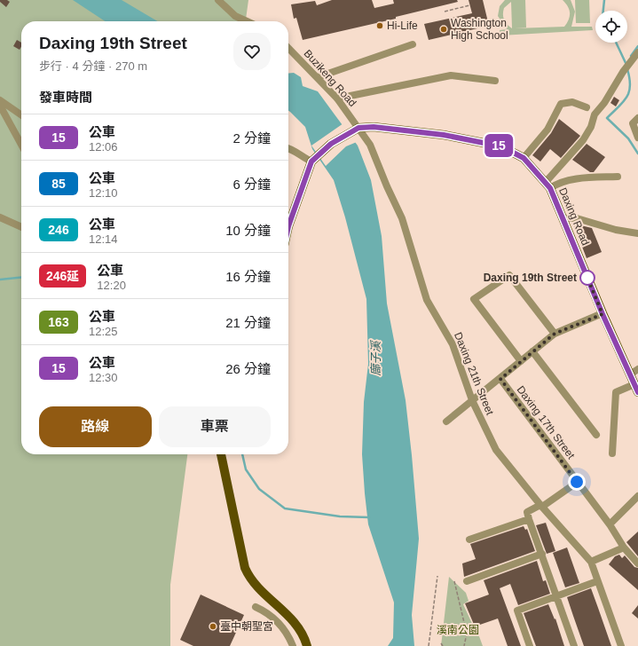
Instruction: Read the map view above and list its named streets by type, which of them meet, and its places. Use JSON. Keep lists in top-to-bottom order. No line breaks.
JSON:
{"streets":{"main road":["Daxing Road"],"street":["Buzikeng Road","Daxing 21th Street","Daxing 17th Street"]},"crossings":[["Buzikeng Road","Daxing Road"],["Buzikeng Road","Daxing 21th Street"],["Daxing Road","Daxing 21th Street"]],"water":["廍子溪"],"parks":["溪南公園"],"places":["Hi-Life","Washington High School","Daxing 19th Street","臺中朝聖宮"],"lines":["bus line 15"],"page":{"on_map":"15","heading":[["Daxing 19th Street","步行 · 4 分鐘 · 270 m"],"發車時間"],"list":[{"mark":"15","name":"公車","note":"12:06","value":"2 分鐘"},{"mark":"85","name":"公車","note":"12:10","value":"6 分鐘"},{"mark":"246","name":"公車","note":"12:14","value":"10 分鐘"},{"mark":"246延","name":"公車","note":"12:20","value":"16 分鐘"},{"mark":"163","name":"公車","note":"12:25","value":"21 分鐘"},{"mark":"15","name":"公車","note":"12:30","value":"26 分鐘"}],"buttons":["路線","車票"]}}
